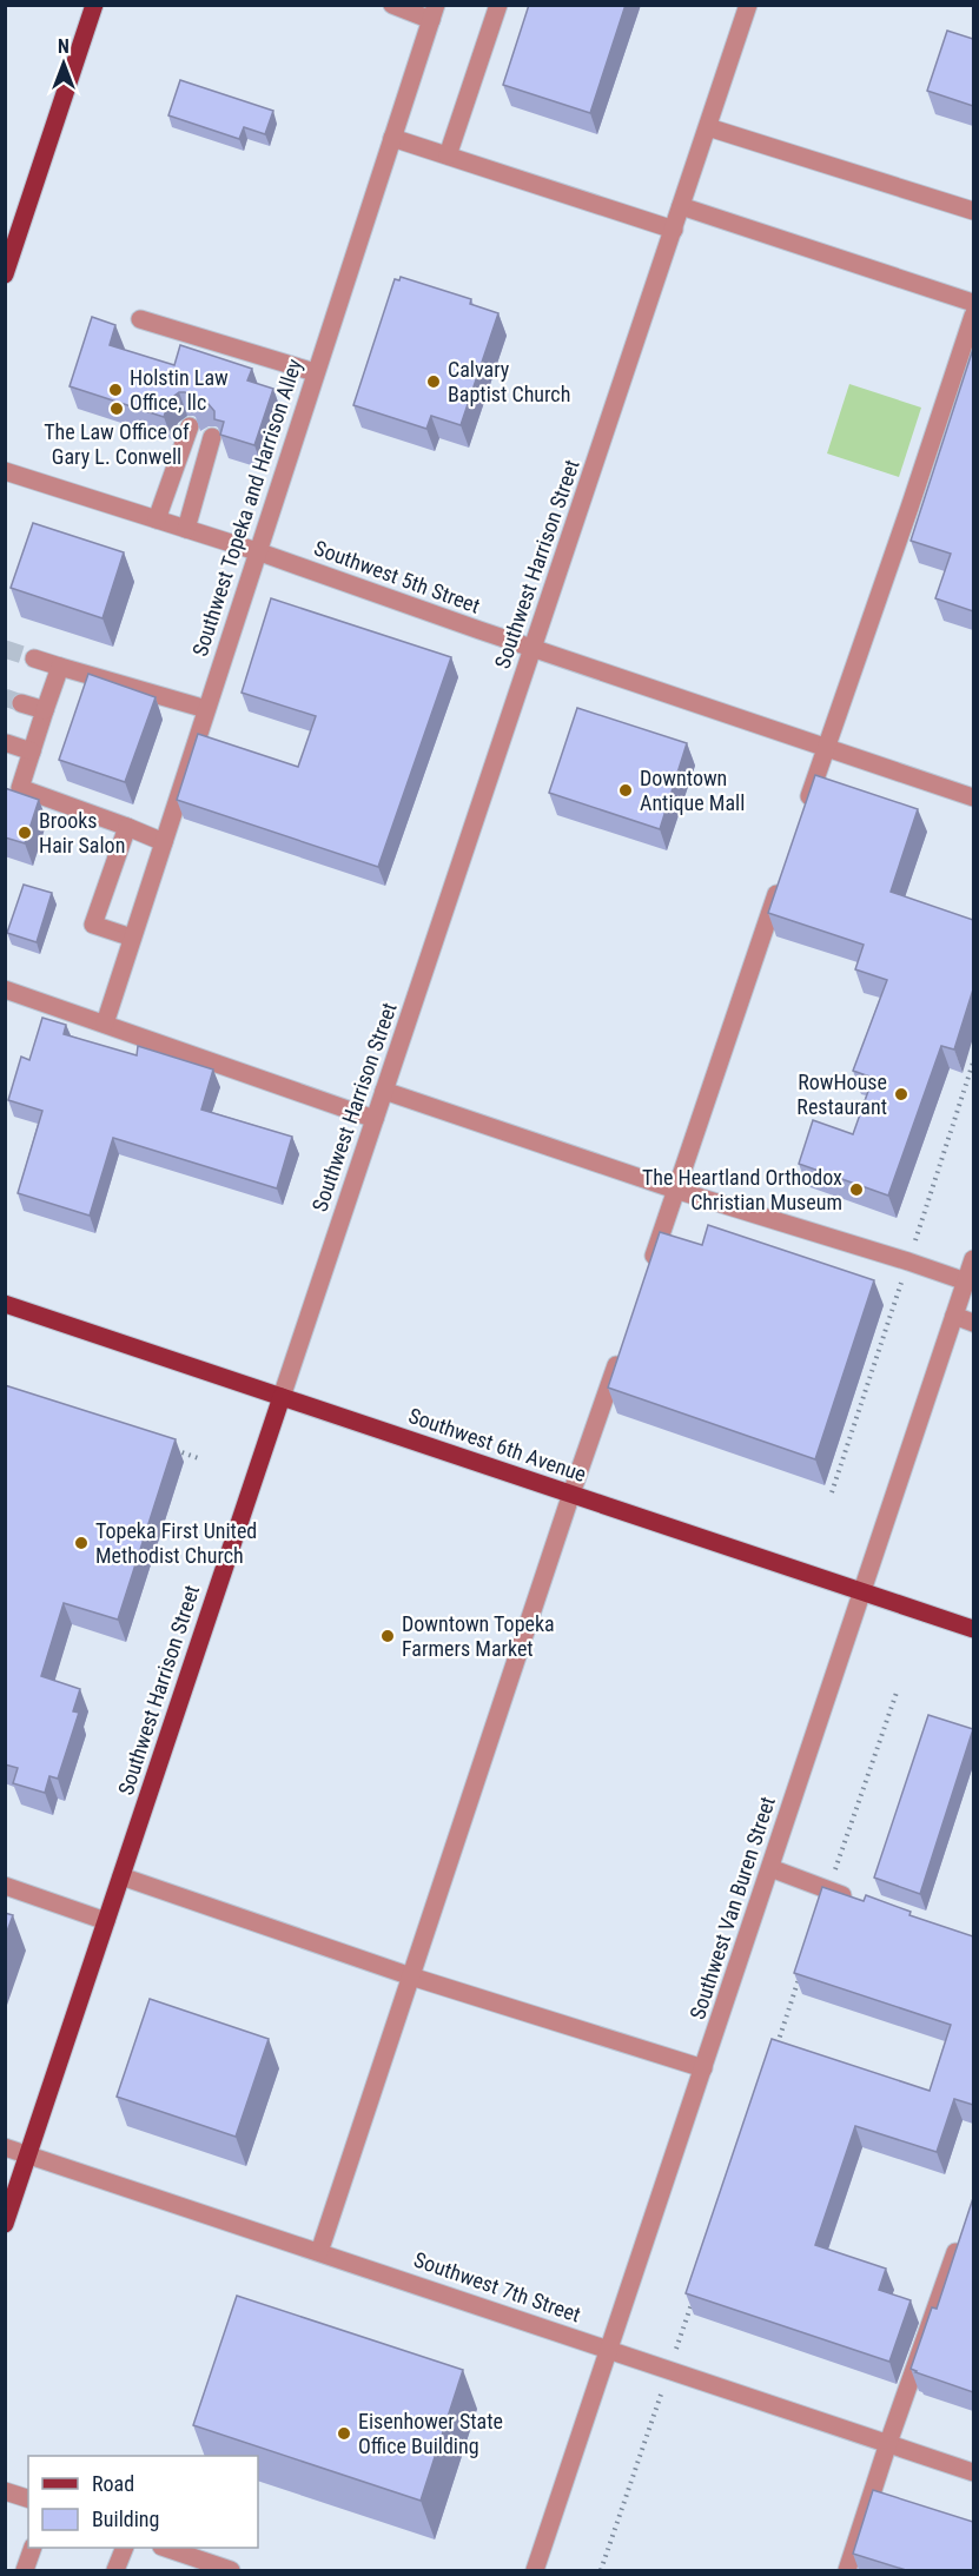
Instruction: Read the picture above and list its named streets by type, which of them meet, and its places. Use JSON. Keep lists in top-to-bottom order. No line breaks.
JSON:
{"streets":{"main road":["Southwest Harrison Street","Southwest 6th Avenue"],"street":["Southwest Topeka and Harrison Alley","Southwest 5th Street","Southwest Van Buren Street","Southwest 7th Street"]},"crossings":[["Southwest Topeka and Harrison Alley","Southwest 5th Street"],["Southwest Harrison Street","Southwest 5th Street"],["Southwest Harrison Street","Southwest 6th Avenue"],["Southwest Harrison Street","Southwest 7th Street"],["Southwest 6th Avenue","Southwest Van Buren Street"],["Southwest Van Buren Street","Southwest 7th Street"]],"places":["Calvary Baptist Church","Holstin Law Office, llc","The Law Office of Gary L. Conwell","Downtown Antique Mall","Brooks Hair Salon","RowHouse Restaurant","The Heartland Orthodox Christian Museum","Topeka First United Methodist Church","Downtown Topeka Farmers Market","Eisenhower State Office Building"],"legend":["Road","Building"],"north":"top"}
